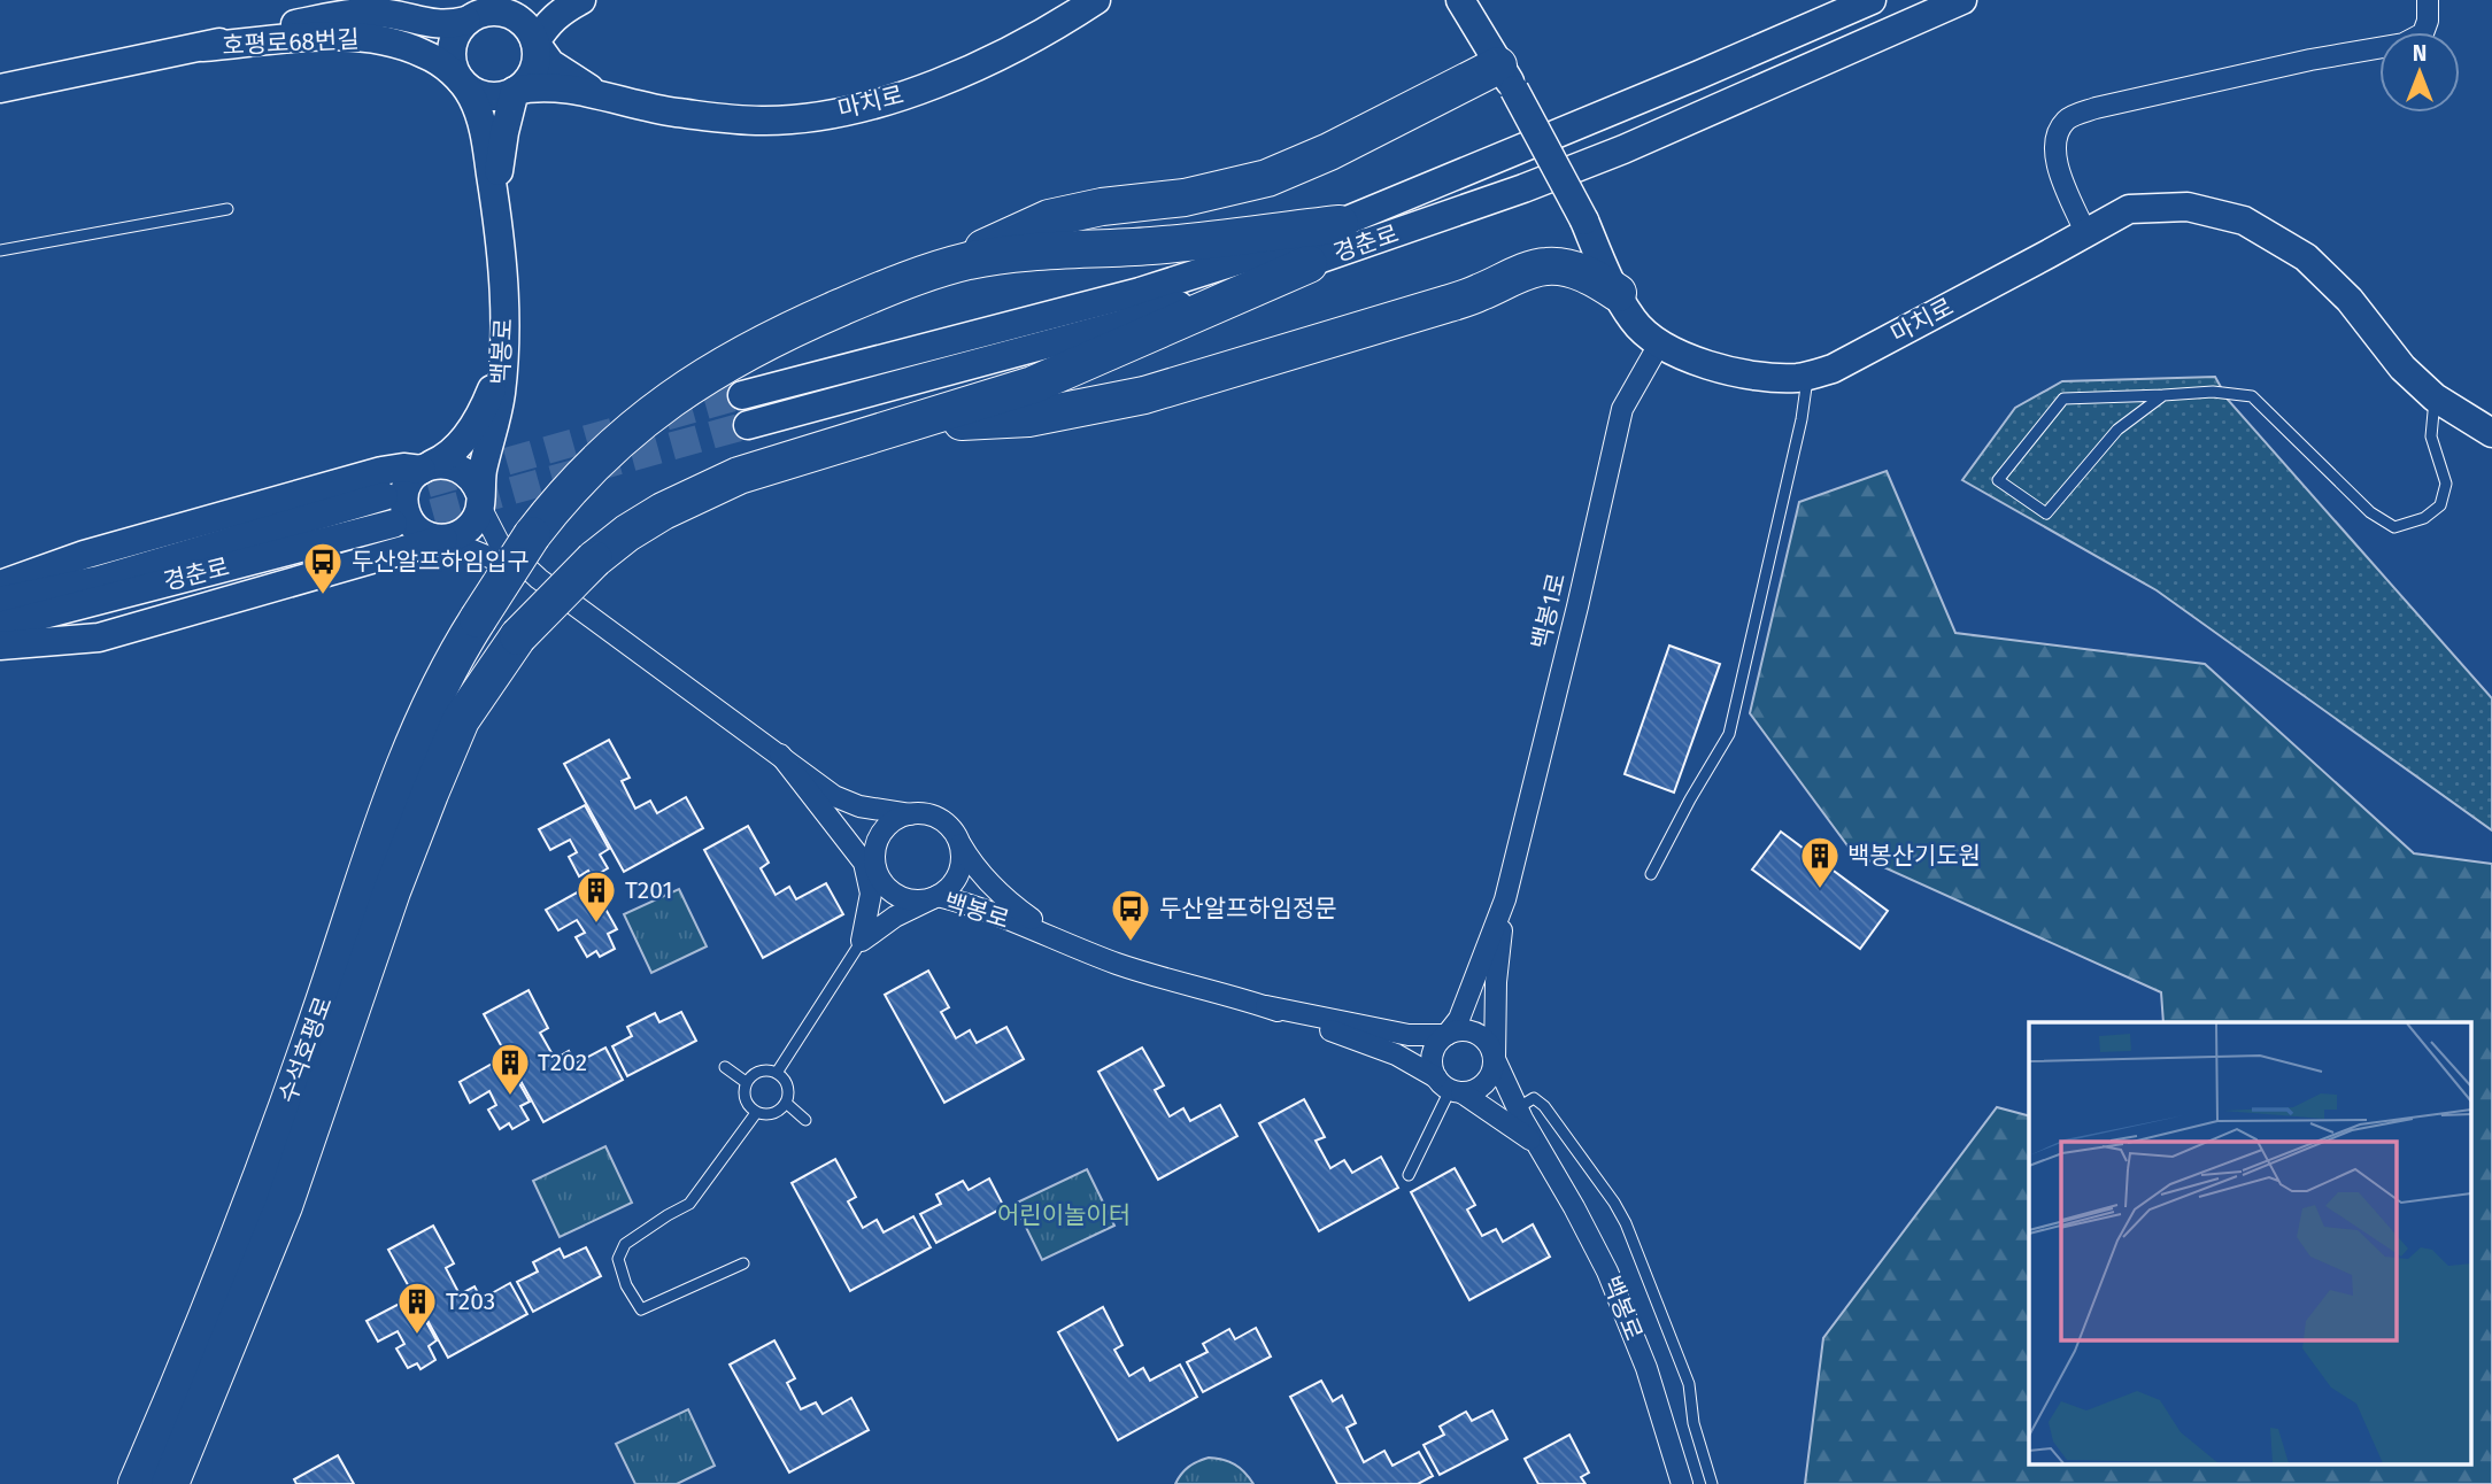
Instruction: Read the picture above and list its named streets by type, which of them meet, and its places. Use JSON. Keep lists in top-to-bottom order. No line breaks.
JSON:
{"streets":{"highway":["수석호평로"],"street":["호평로68번길","마치로","경춘로","백봉로","백봉1로"]},"crossings":[["호평로68번길","마치로"],["마치로","백봉1로"],["백봉로","백봉1로"]],"parks":["어린이놀이터"],"places":{"bus stop":["두산알프하임입구","두산알프하임정문"],"building":["백봉산기도원","T201","T202","T203"]},"north":"top"}
